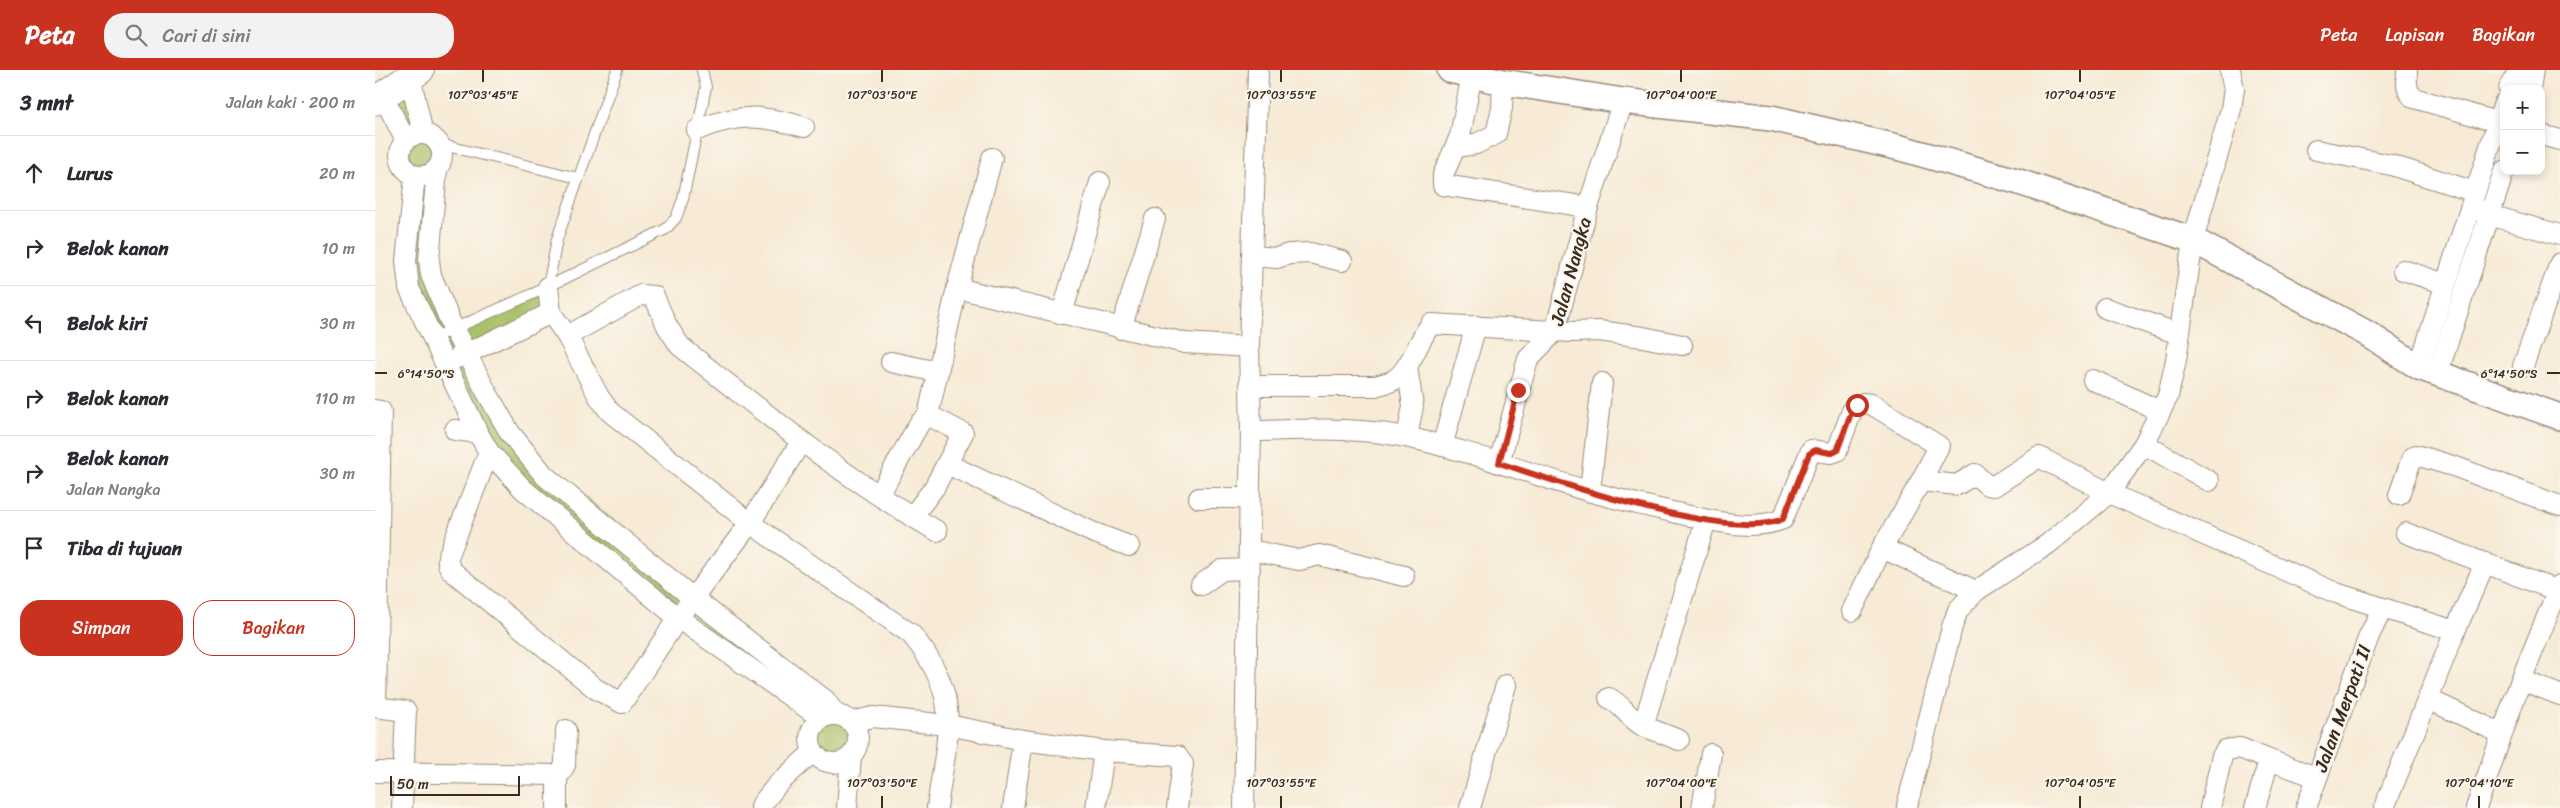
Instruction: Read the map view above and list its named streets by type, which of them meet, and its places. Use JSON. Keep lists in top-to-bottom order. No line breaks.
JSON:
{"streets":{"street":["Jalan Nangka","Jalan Merpati II"]},"scale_bar":"50 m","page":{"header":"Peta","search":"Cari di sini","nav":["Peta","Lapisan","Bagikan"],"heading":["3 mnt","Jalan kaki · 200 m"],"map_buttons":["+","−"],"list":[["Lurus","20 m"],["Belok kanan","10 m"],["Belok kiri","30 m"],["Belok kanan","110 m"],["Belok kanan","Jalan Nangka","30 m"],"Tiba di tujuan"],"buttons":["Simpan","Bagikan"],"scale":"50 m"},"coordinates":["107°03'45\"E","107°03'50\"E","107°03'55\"E","107°04'00\"E","107°04'05\"E","6°14'50\"S","107°04'10\"E"]}
